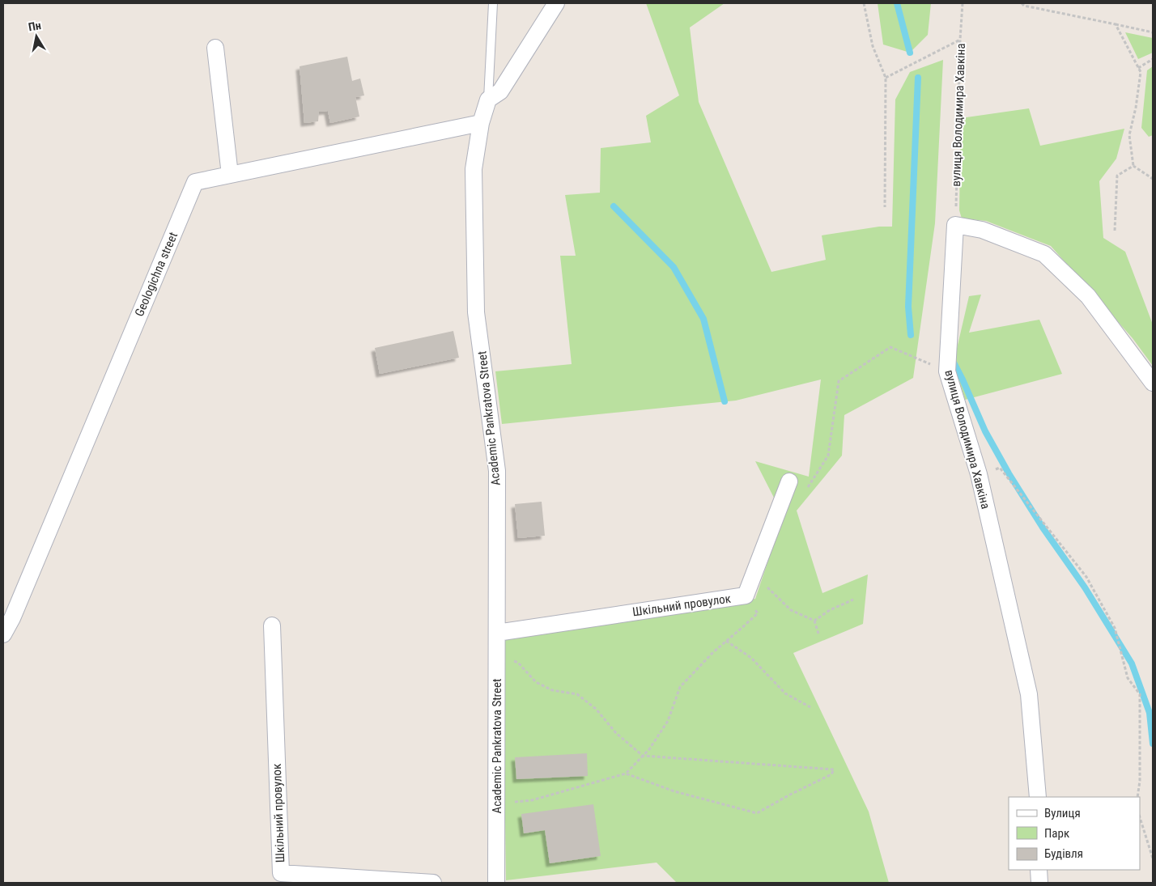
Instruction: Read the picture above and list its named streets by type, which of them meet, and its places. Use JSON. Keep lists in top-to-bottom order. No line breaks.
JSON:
{"streets":{"street":["вулиця Володимира Хавкіна","Geologichna street","Academic Pankratova Street","Шкільний провулок"]},"crossings":[["Geologichna street","Academic Pankratova Street"],["Academic Pankratova Street","Шкільний провулок"]],"legend":["Вулиця","Парк","Будівля"],"north":"top"}
